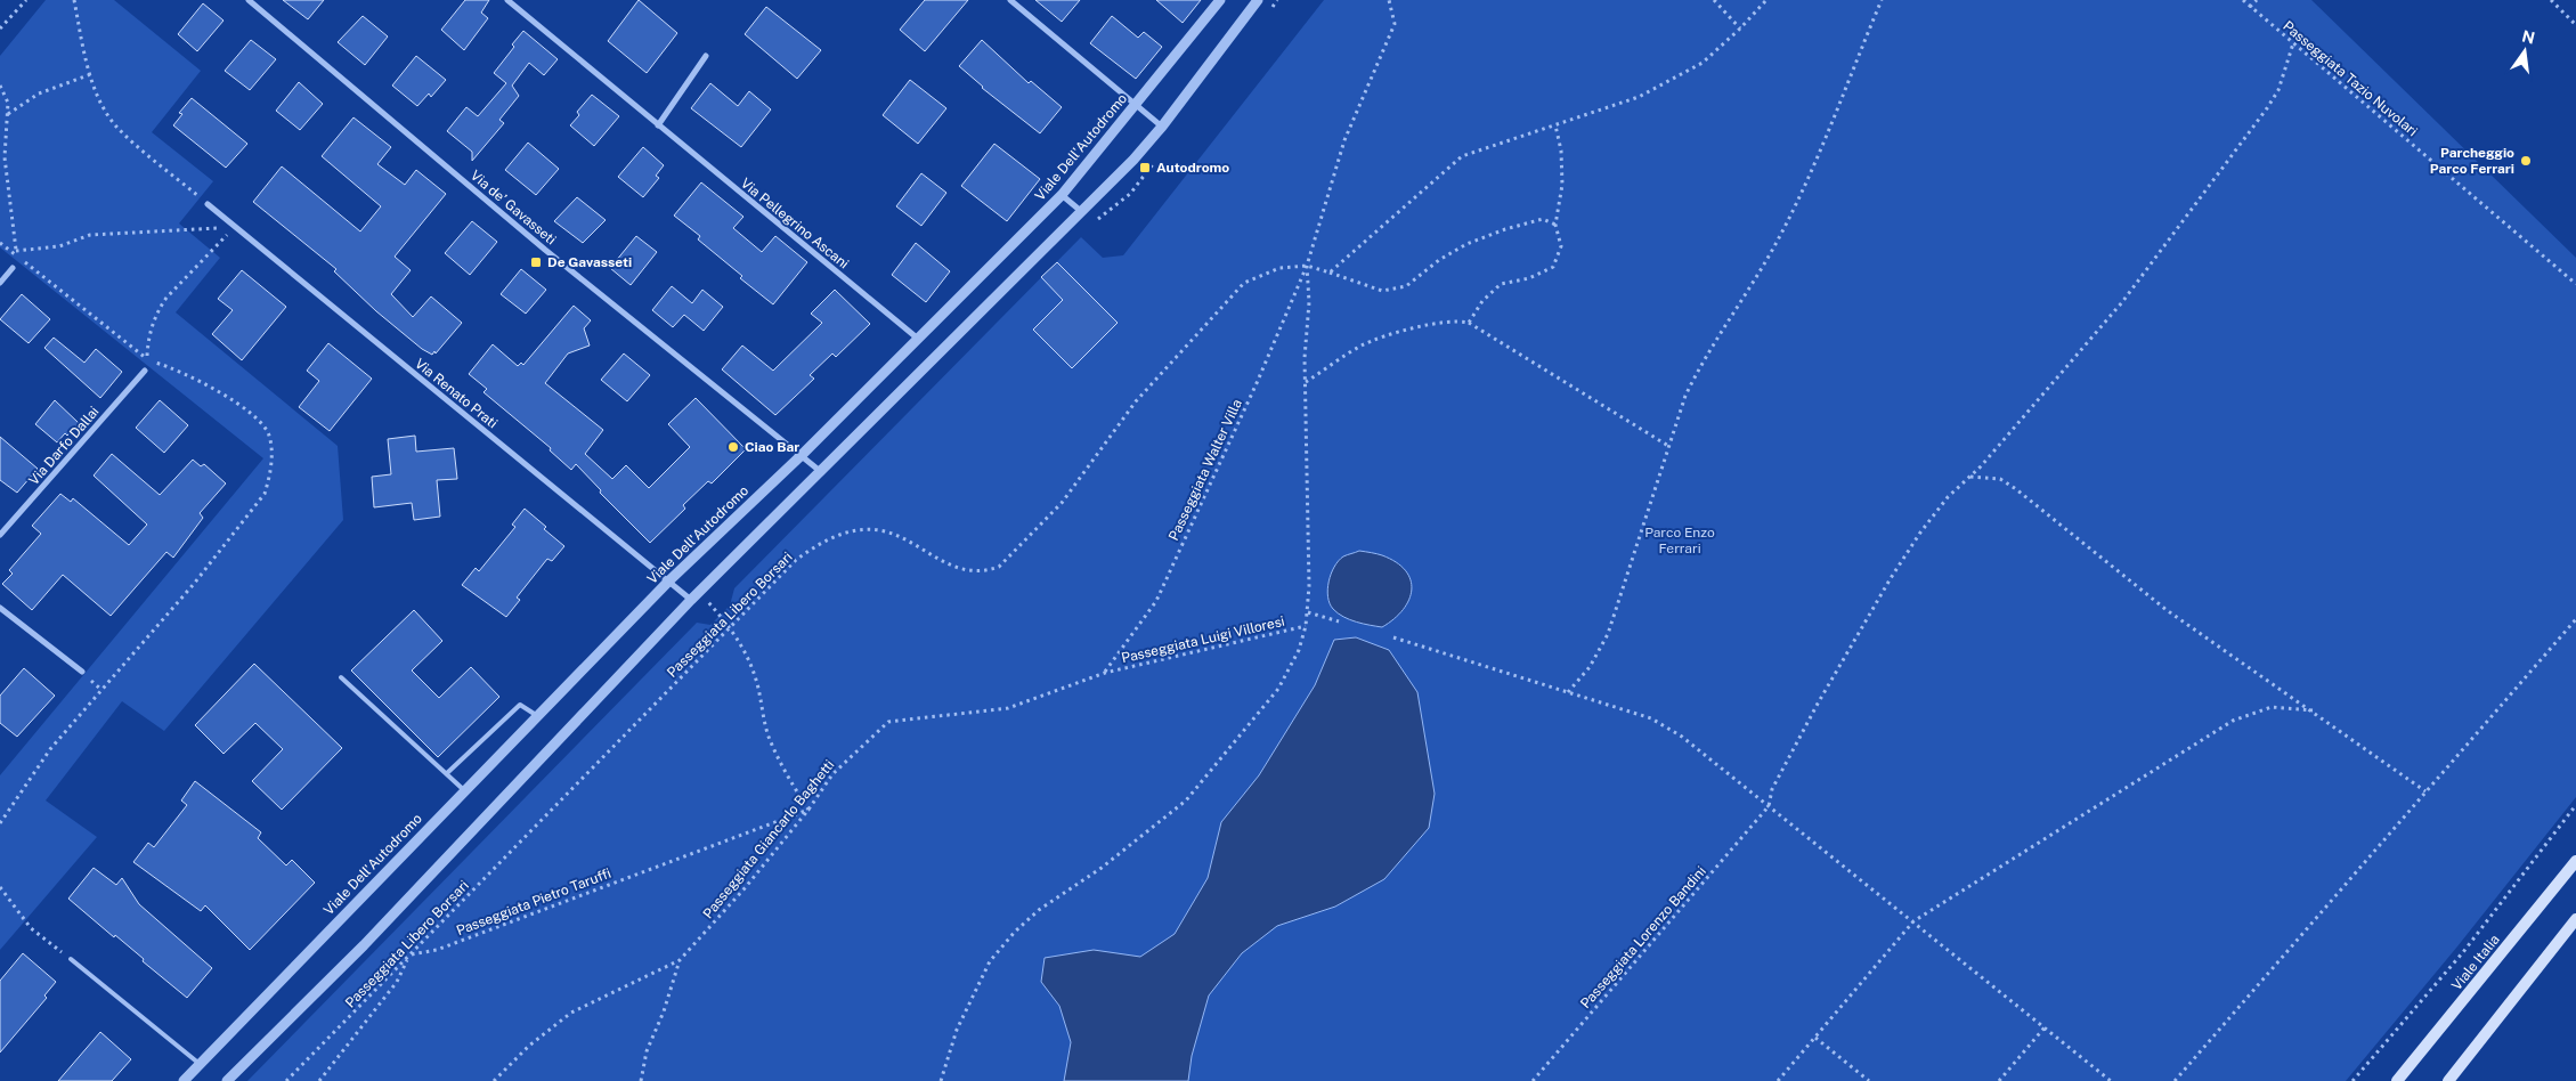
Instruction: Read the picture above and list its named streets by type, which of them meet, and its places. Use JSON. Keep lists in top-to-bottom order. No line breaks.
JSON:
{"streets":{"main road":["Viale Italia"],"street":["Viale Dell'Autodromo","Via de’ Gavasseti","Via Pellegrino Ascani","Via Renato Prati","Via Darfo Dallai"],"path":["Passeggiata Tazio Nuvolari","Passeggiata Walter Villa","Passeggiata Libero Borsari","Passeggiata Luigi Villoresi","Passeggiata Giancarlo Baghetti","Passeggiata Pietro Taruffi","Passeggiata Lorenzo Bandini"]},"crossings":[["Viale Dell'Autodromo","Via de’ Gavasseti"],["Viale Dell'Autodromo","Via Pellegrino Ascani"],["Viale Dell'Autodromo","Via Renato Prati"],["Passeggiata Walter Villa","Passeggiata Libero Borsari"],["Passeggiata Walter Villa","Passeggiata Luigi Villoresi"],["Passeggiata Walter Villa","Passeggiata Giancarlo Baghetti"],["Passeggiata Libero Borsari","Passeggiata Pietro Taruffi"],["Passeggiata Luigi Villoresi","Passeggiata Giancarlo Baghetti"],["Passeggiata Giancarlo Baghetti","Passeggiata Pietro Taruffi"]],"parks":["Parco Enzo Ferrari"],"places":{"other":["Parcheggio Parco Ferrari","Ciao Bar"],"transit":["Autodromo","De Gavasseti"]},"north":"top"}
